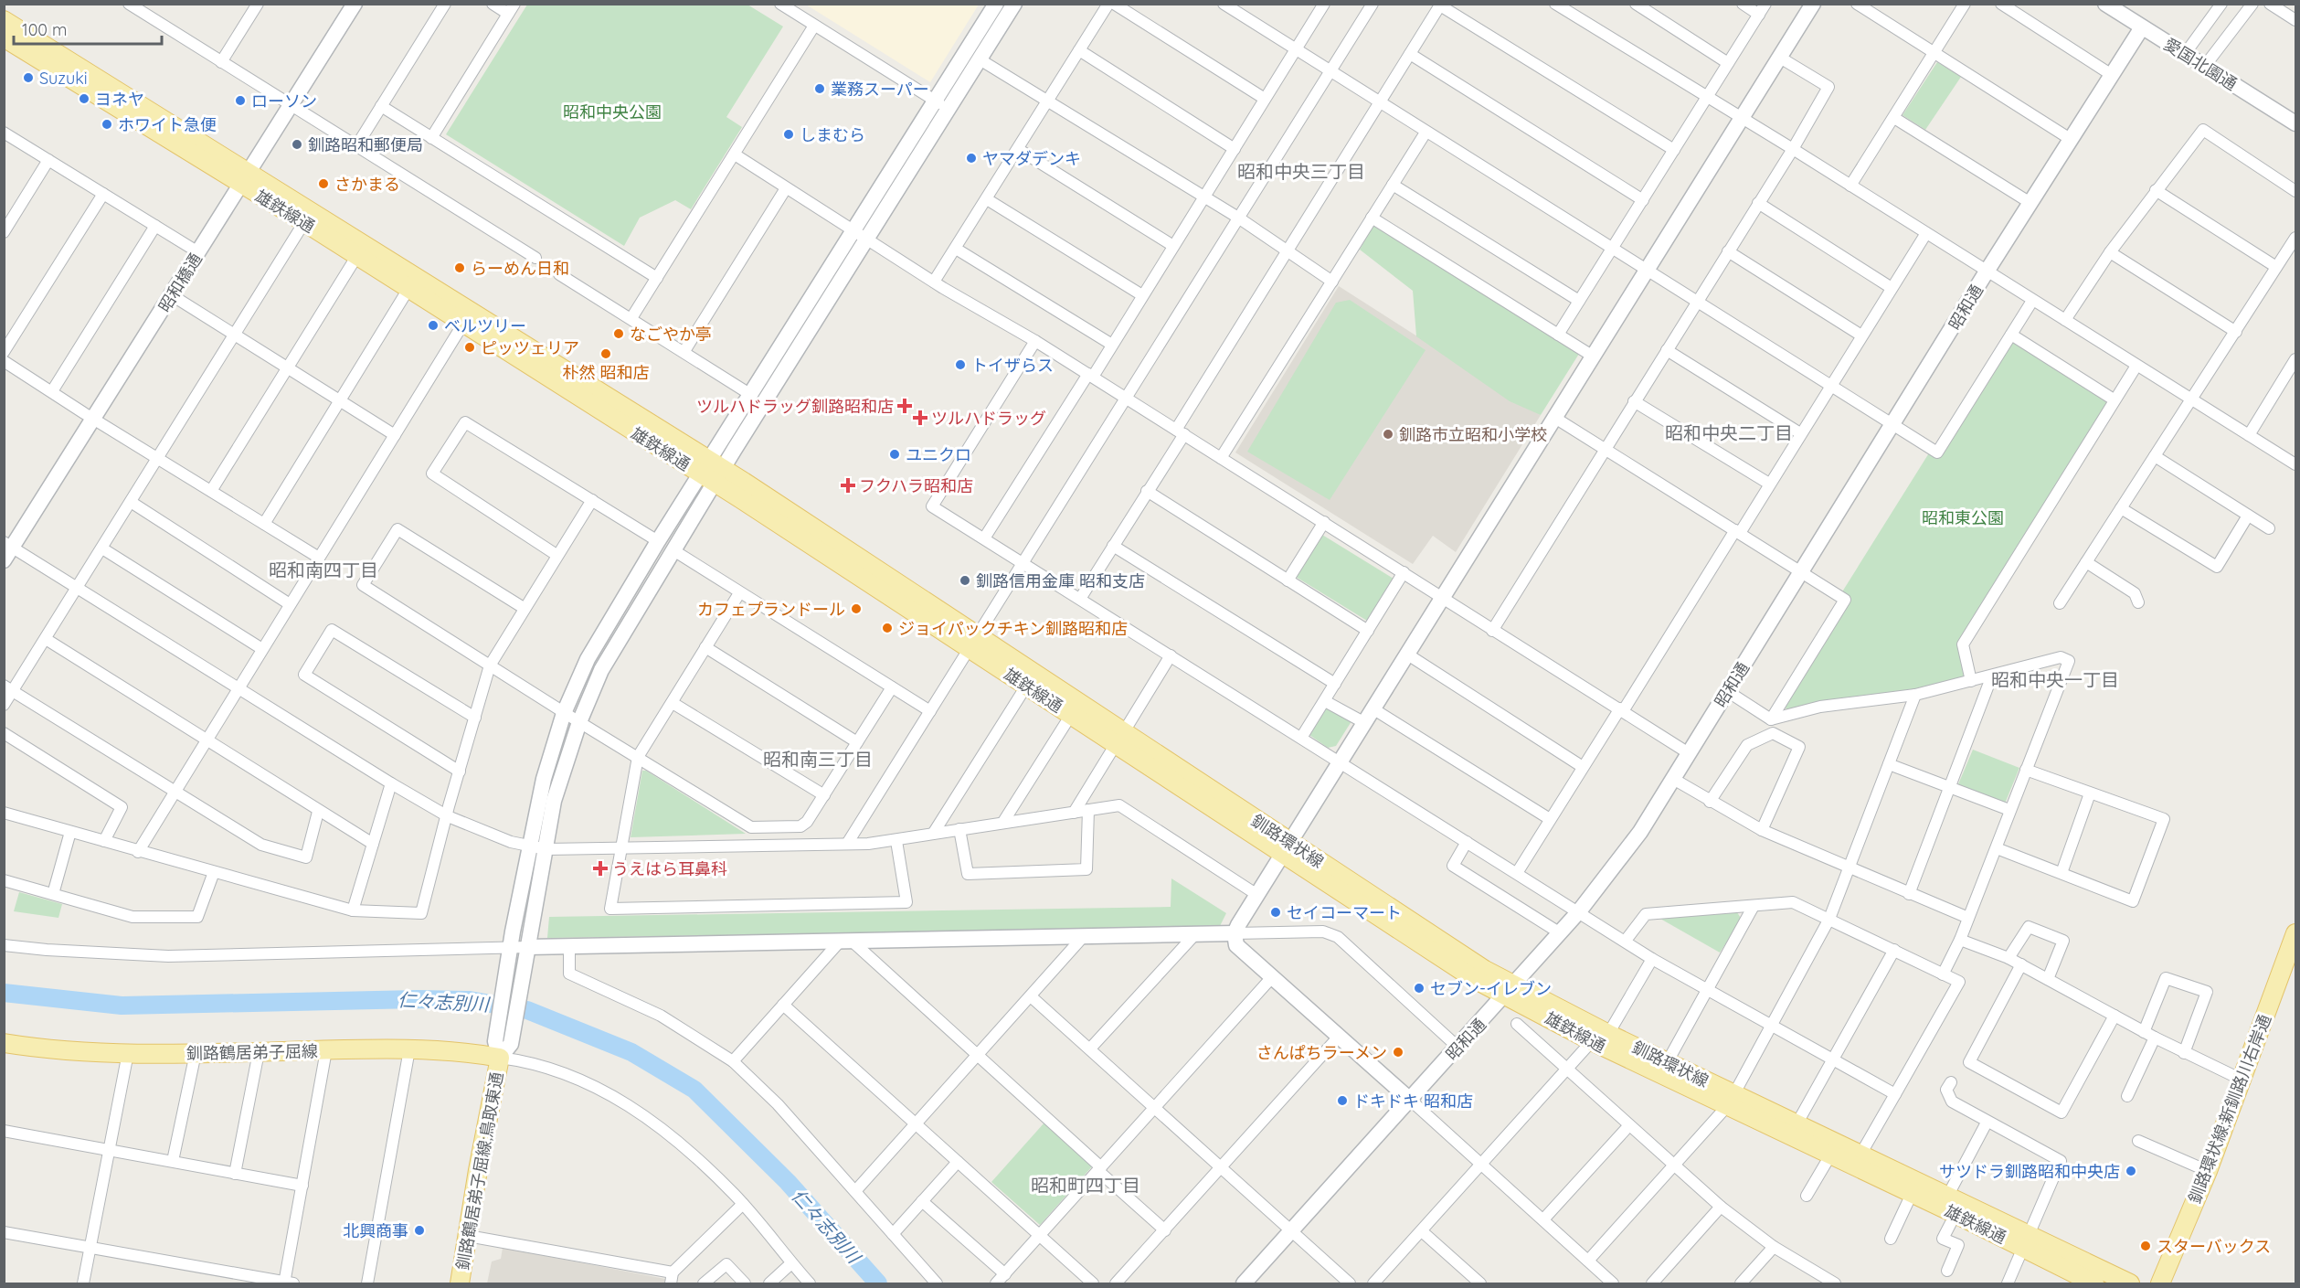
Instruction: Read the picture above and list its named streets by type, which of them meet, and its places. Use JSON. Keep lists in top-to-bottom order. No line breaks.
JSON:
{"streets":{"main road":["雄鉄線通","釧路環状線","釧路鶴居弟子屈線","釧路環状線;新釧路川右岸通","釧路鶴居弟子屈線;鳥取東通"],"street":["愛国北園通","昭和橋通","昭和通"]},"crossings":[["愛国北園通","昭和通"],["雄鉄線通","昭和橋通"],["雄鉄線通","昭和通"],["雄鉄線通","釧路環状線"],["釧路鶴居弟子屈線","釧路鶴居弟子屈線;鳥取東通"]],"districts":["昭和中央三丁目","昭和中央二丁目","昭和南四丁目","昭和中央一丁目","昭和南三丁目","昭和町四丁目"],"water":["仁々志別川"],"parks":["昭和中央公園","昭和東公園"],"places":{"other":["Suzuki","業務スーパー","ヨネヤ","ローソン","ホワイト急便","しまむら","釧路昭和郵便局","ヤマダデンキ","さかまる","らーめん日和","ベルツリー","なごやか亭","ピッツェリア","朴然 昭和店","トイザらス","釧路市立昭和小学校","ユニクロ","釧路信用金庫 昭和支店","カフェプランドール","ジョイパックチキン釧路昭和店","セイコーマート","セブン-イレブン","さんぱちラーメン","ドキドキ 昭和店","サツドラ釧路昭和中央店","北興商事","スターバックス"],"health":["ツルハドラッグ釧路昭和店","ツルハドラッグ","フクハラ昭和店","うえはら耳鼻科"]},"scale_bar":"100 m"}
